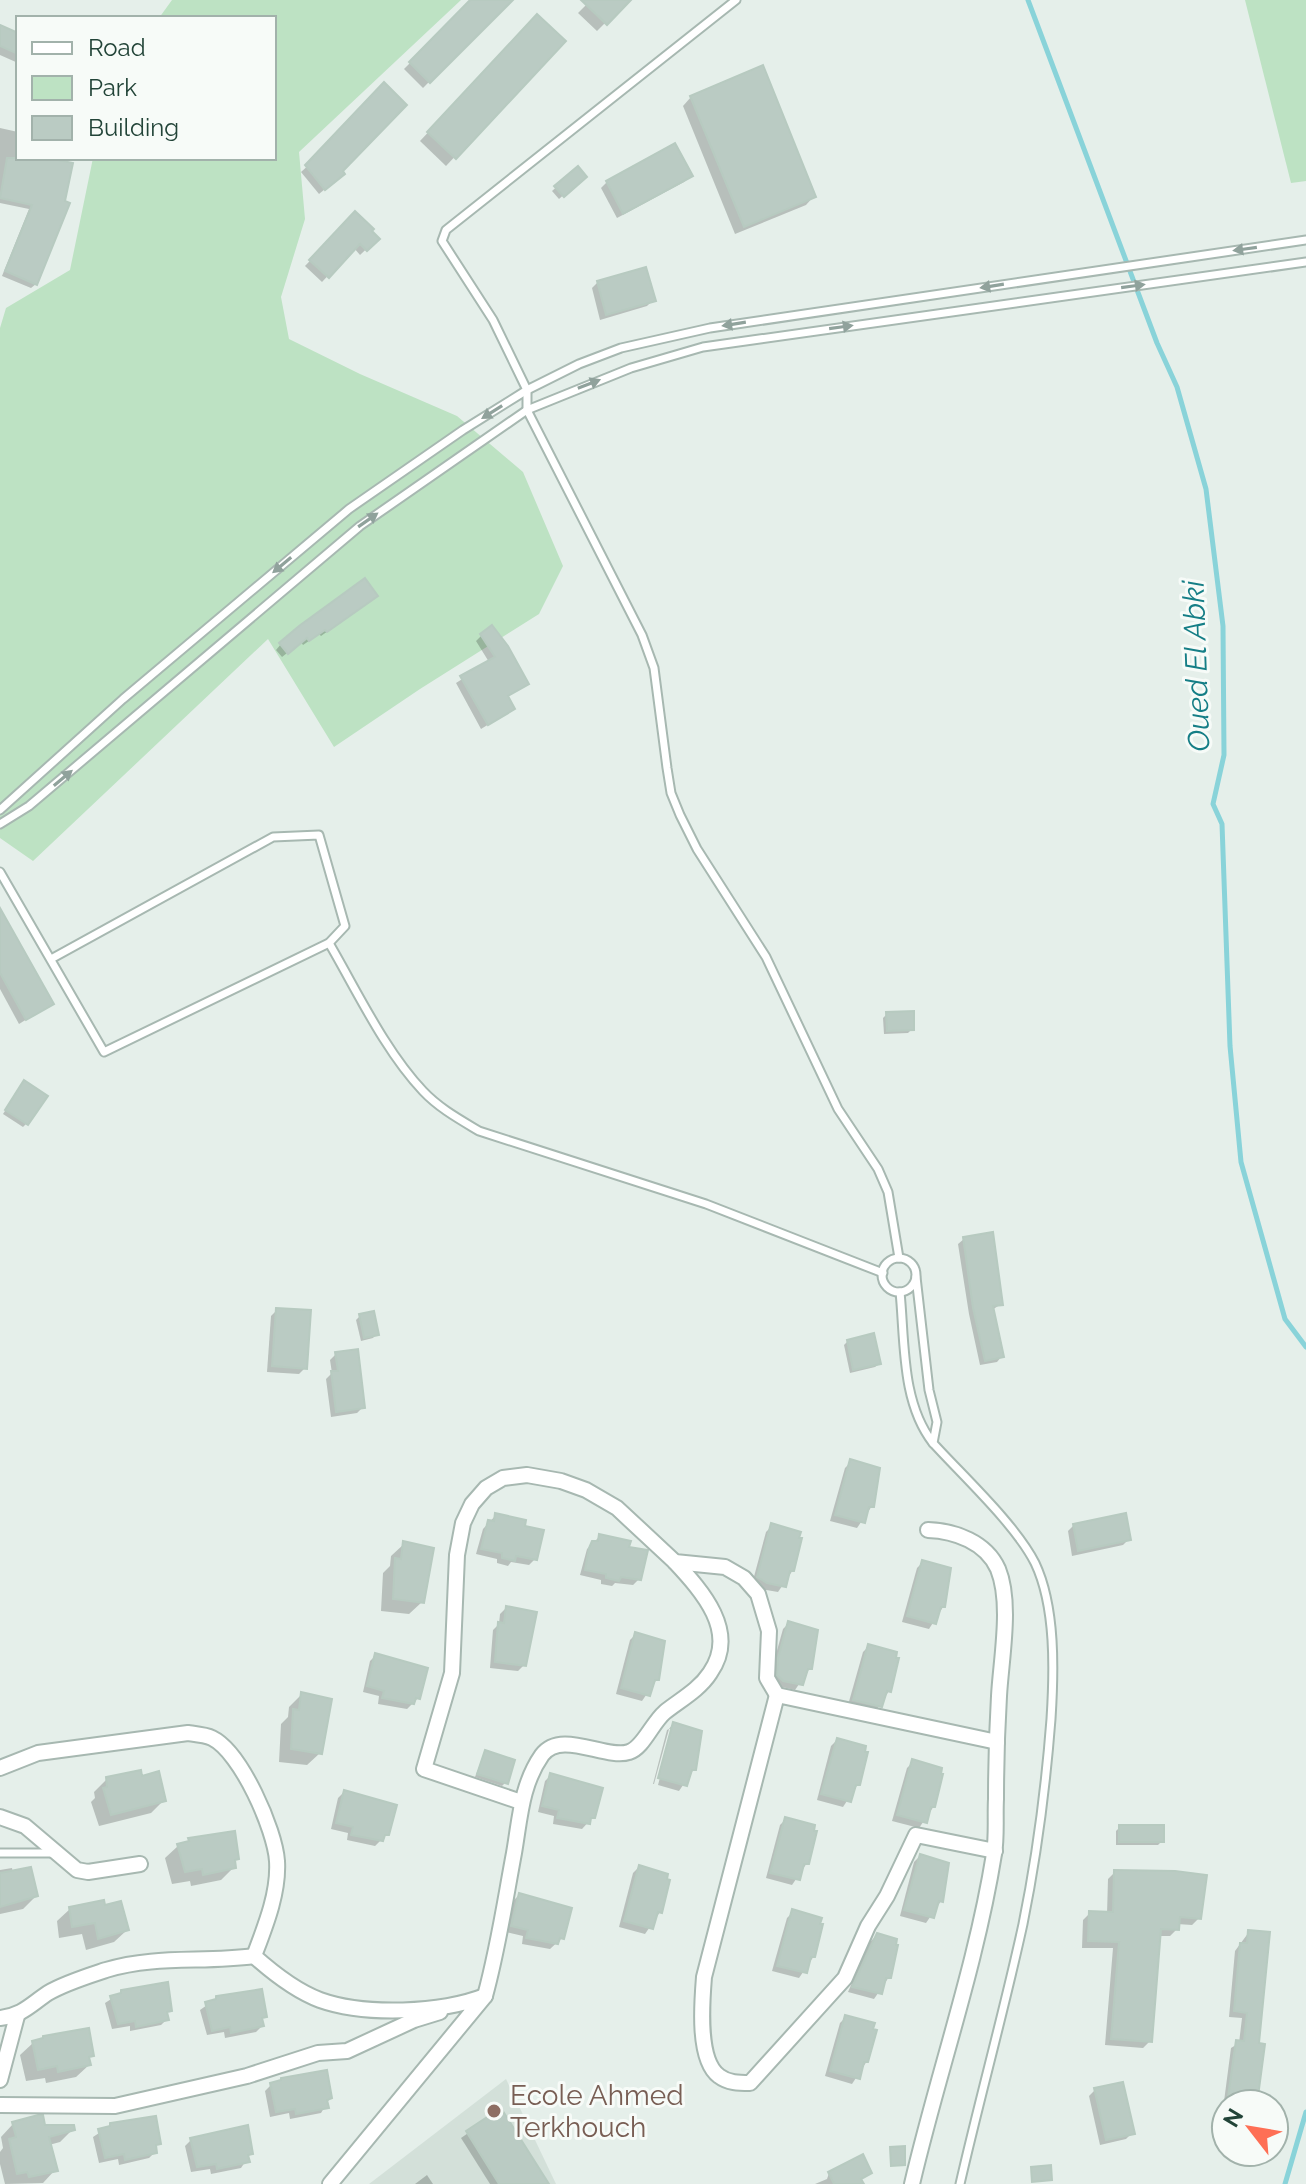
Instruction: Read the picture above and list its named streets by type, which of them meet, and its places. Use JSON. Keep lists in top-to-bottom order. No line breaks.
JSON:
{"water":["Oued El Abki"],"places":["Ecole Ahmed Terkhouch"],"legend":["Road","Park","Building"],"north":"top left"}
